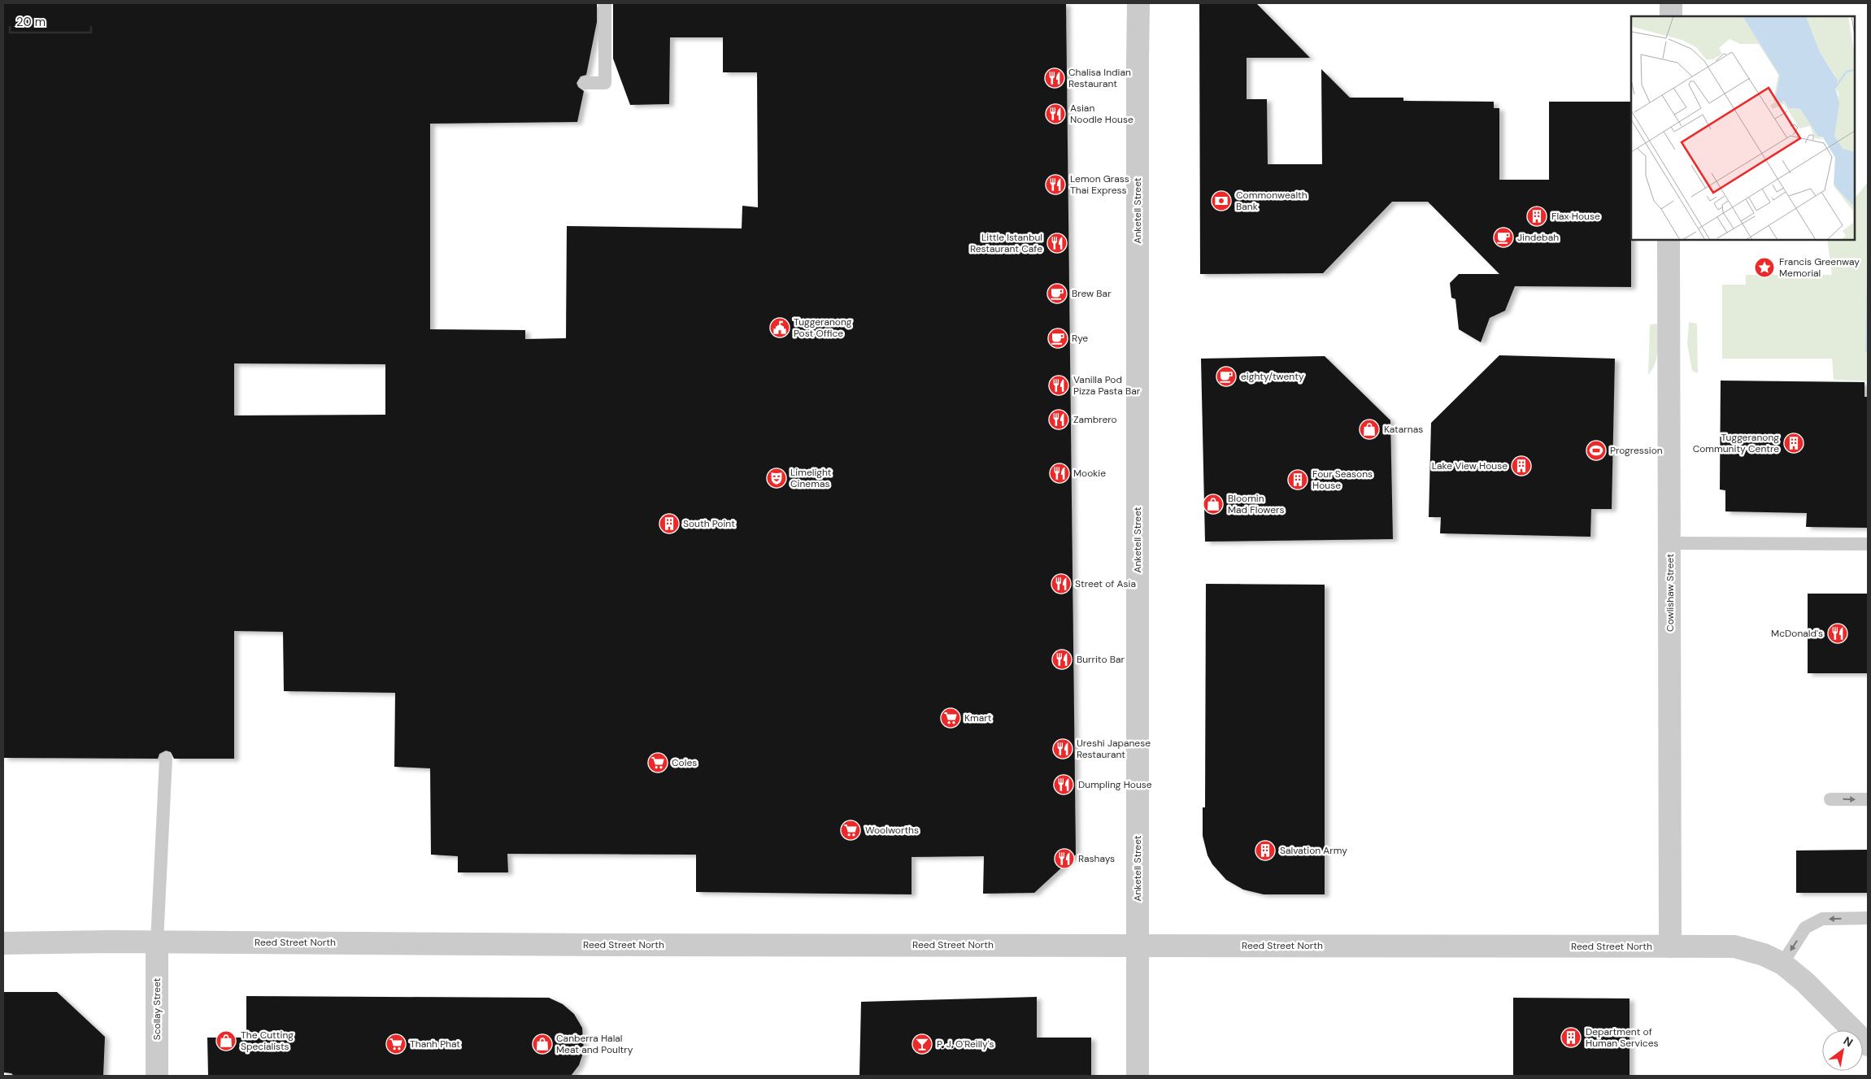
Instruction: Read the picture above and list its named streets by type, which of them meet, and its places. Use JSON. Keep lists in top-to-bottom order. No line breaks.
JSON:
{"streets":{"street":["Anketell Street","Cowlishaw Street","Reed Street North","Scollay Street"]},"crossings":[["Anketell Street","Reed Street North"],["Cowlishaw Street","Reed Street North"],["Reed Street North","Scollay Street"]],"places":{"restaurant":["Chalisa Indian Restaurant","Asian Noodle House","Lemon Grass Thai Express","Little Istanbul Restaurant Cafe","Vanilla Pod Pizza Pasta Bar","Zambrero","Mookie","Street of Asia","McDonald's","Burrito Bar","Ureshi Japanese Restaurant","Dumpling House","Rashays"],"bank":["Commonwealth Bank"],"building":["Flax House","Tuggeranong Community Centre","Lake View House","Four Seasons House","South Point","Salvation Army","Department of Human Services"],"cafe":["Jindebah","Brew Bar","Rye","eighty/twenty"],"place":["Francis Greenway Memorial"],"public building":["Tuggeranong Post Office"],"shop":["Katarnas","Bloomin Mad Flowers","The Cutting Specialists","Canberra Halal Meat and Poultry"],"sports":["Progression"],"theatre":["Limelight Cinemas"],"supermarket":["Kmart","Coles","Woolworths","Thanh Phat"],"bar":["P. J. O'Reilly's"]},"scale_bar":"20 m","north":"top right"}
